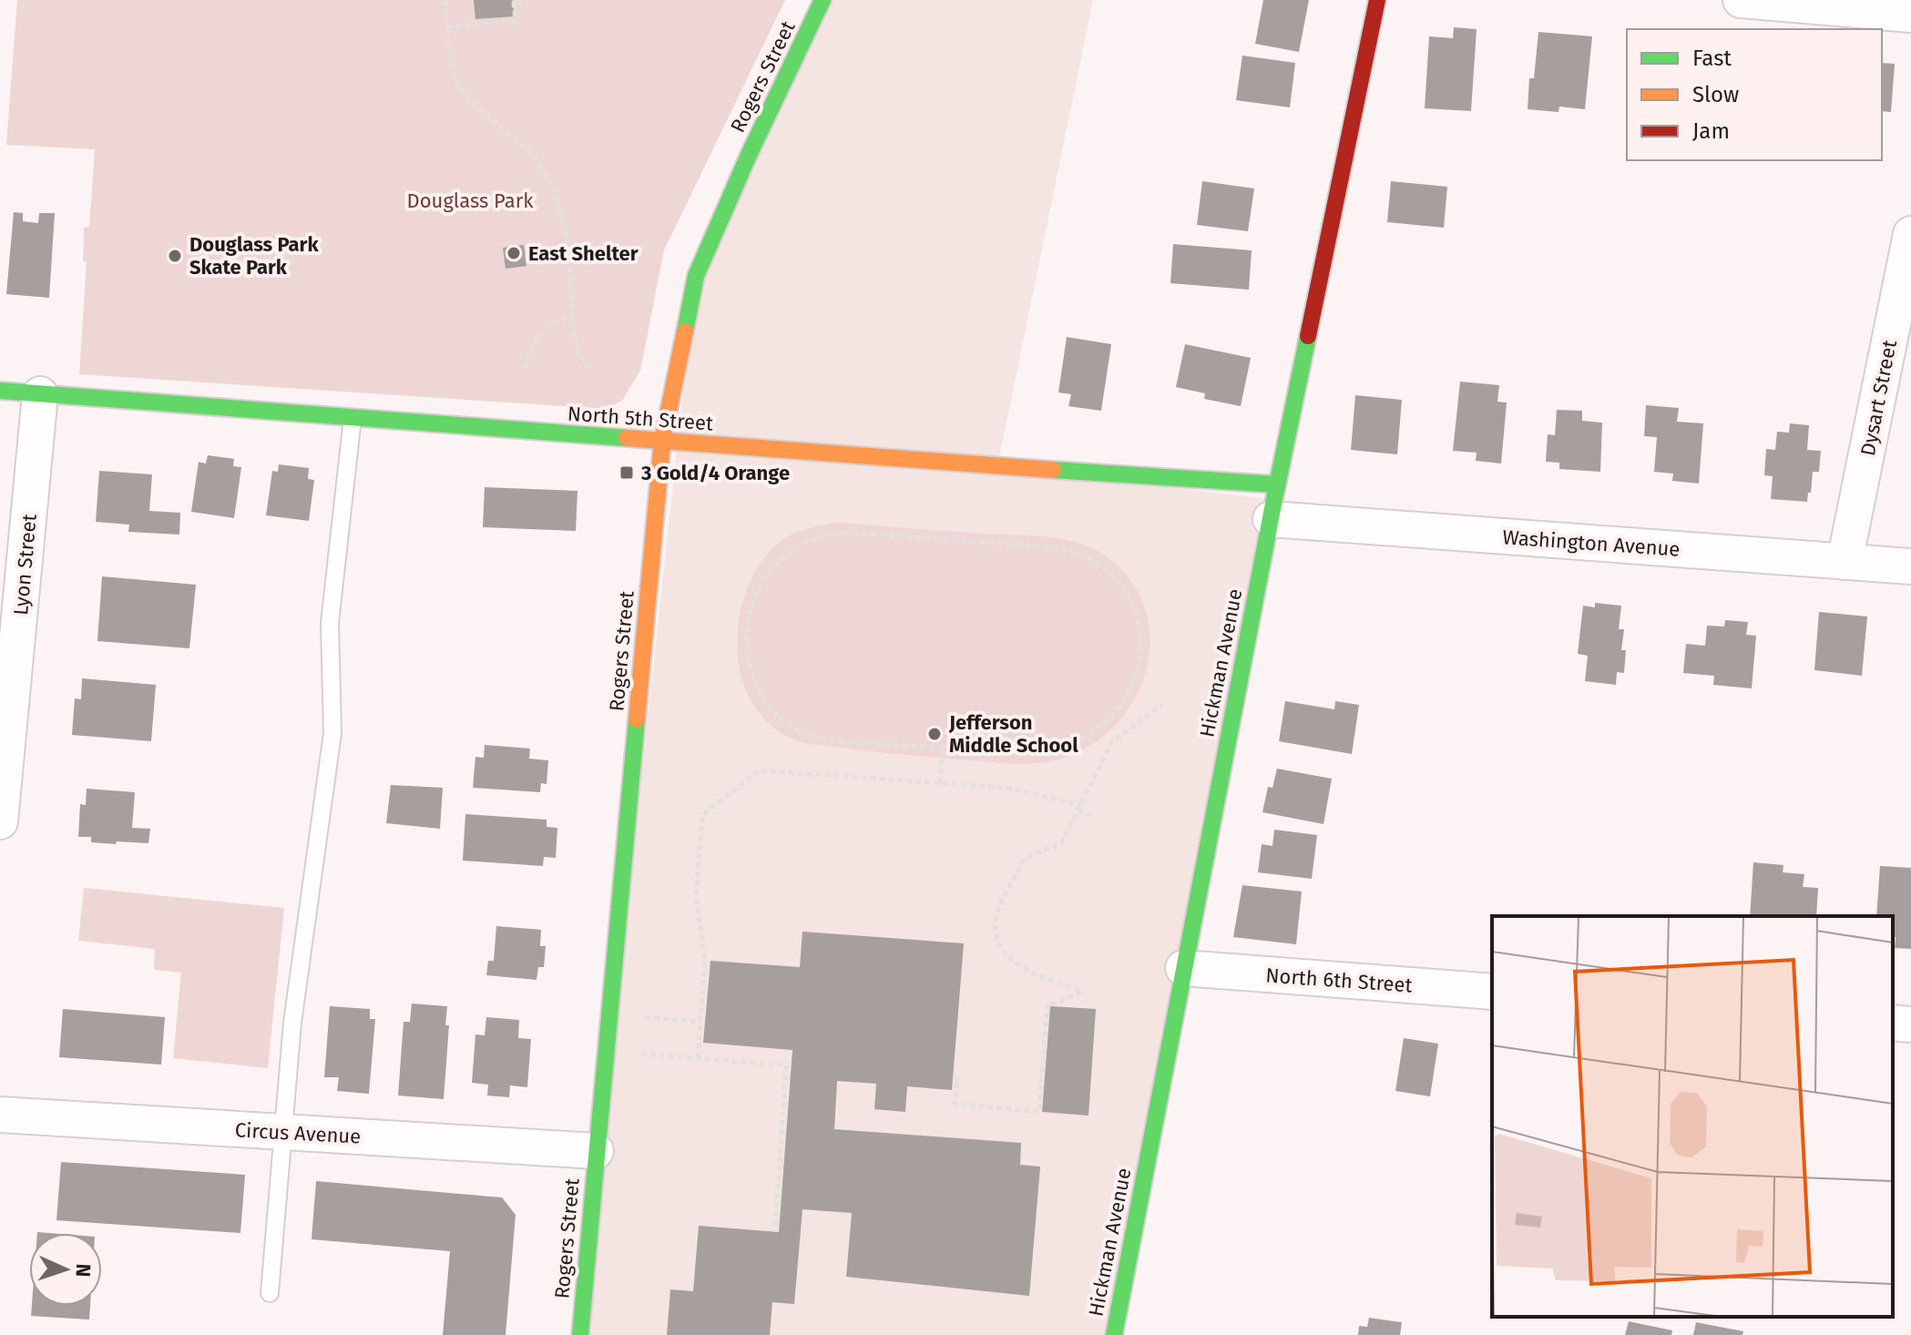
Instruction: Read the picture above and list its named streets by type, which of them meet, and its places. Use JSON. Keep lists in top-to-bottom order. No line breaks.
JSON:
{"streets":{"street":["Rogers Street","Dysart Street","North 5th Street","Washington Avenue","Lyon Street","Hickman Avenue","North 6th Street","Circus Avenue"]},"crossings":[["Rogers Street","North 5th Street"],["Rogers Street","Circus Avenue"],["Dysart Street","Washington Avenue"],["North 5th Street","Lyon Street"],["North 5th Street","Hickman Avenue"],["Washington Avenue","Hickman Avenue"],["Hickman Avenue","North 6th Street"]],"parks":["Douglass Park"],"places":{"other":["East Shelter","Douglass Park Skate Park","Jefferson Middle School"],"transit":["3 Gold/4 Orange"]},"legend":["Fast","Slow","Jam"],"north":"right"}
